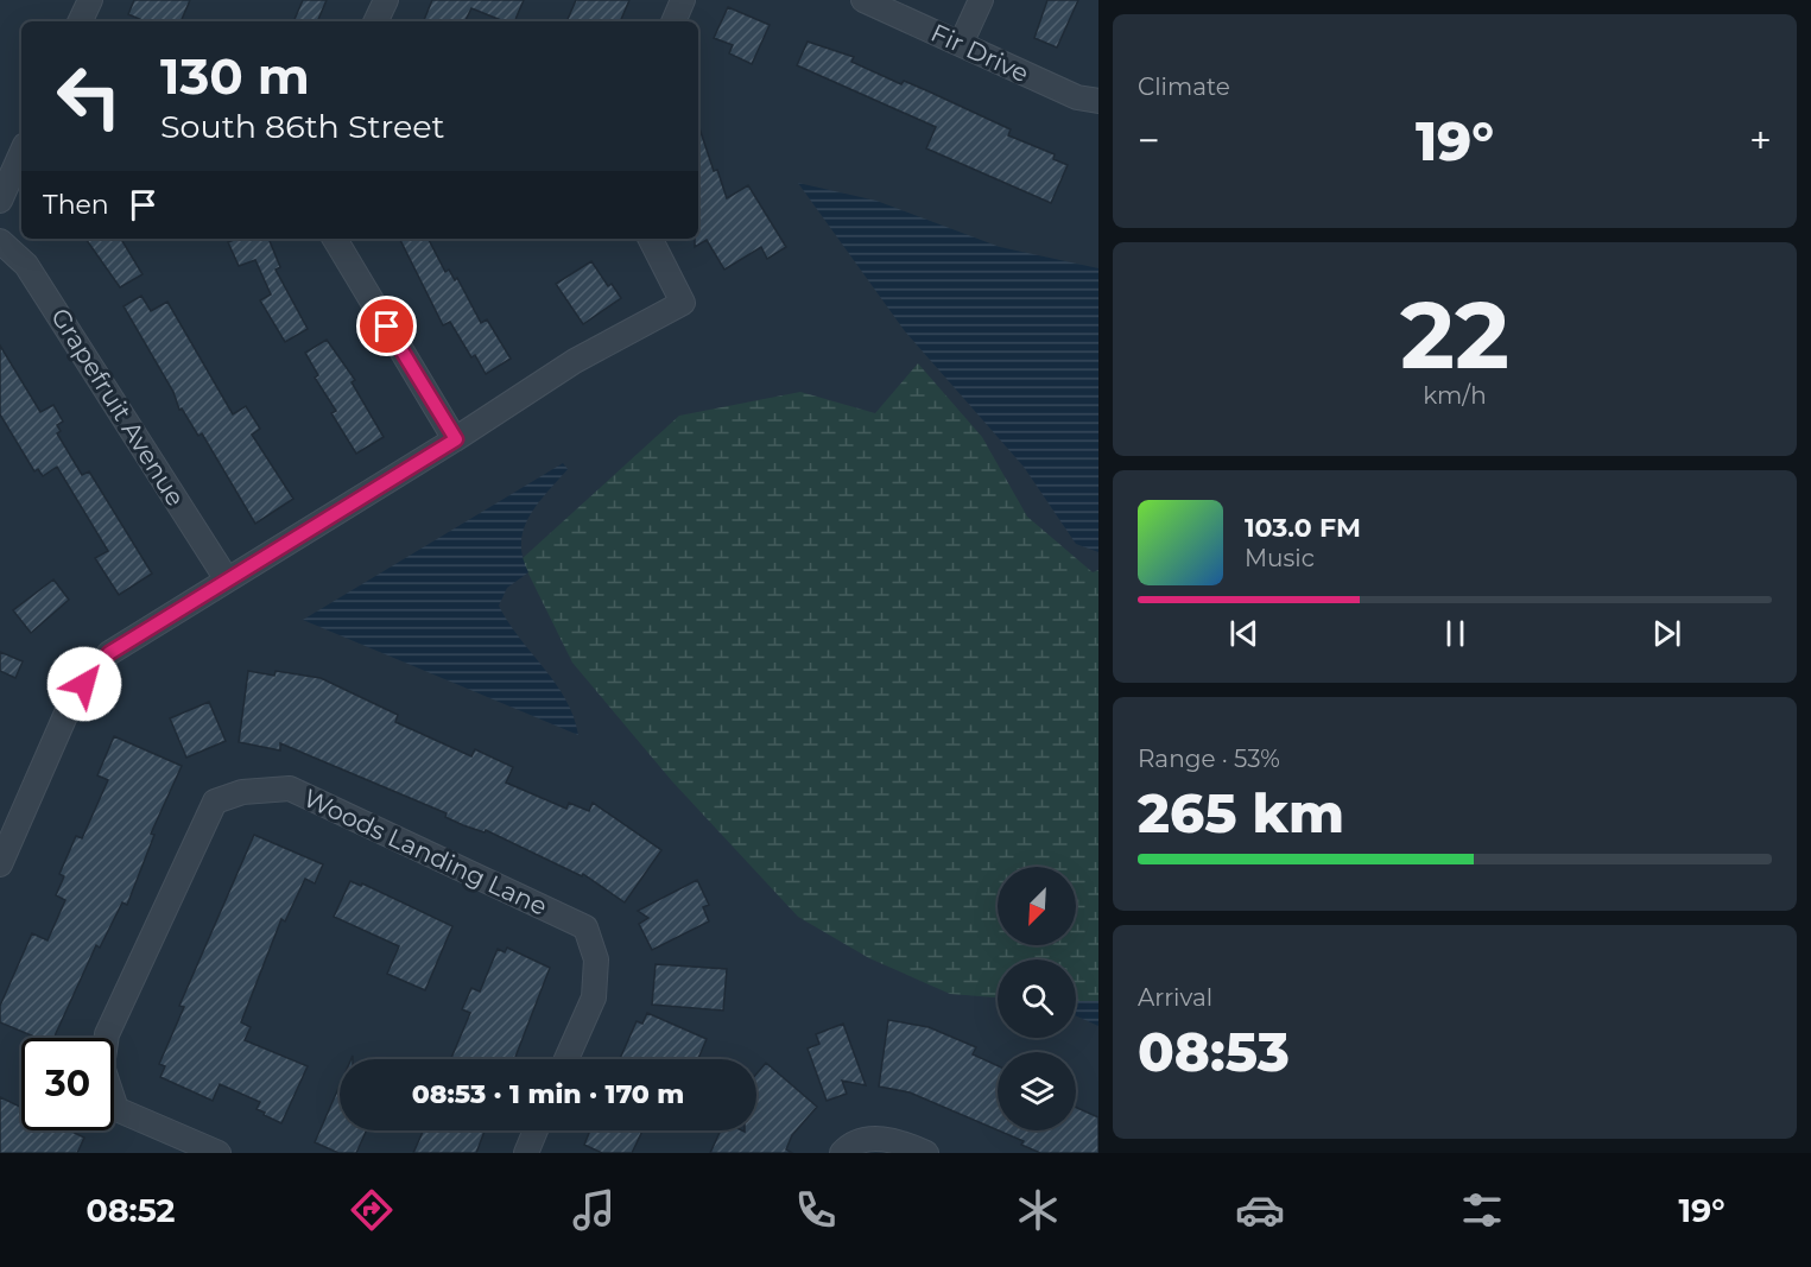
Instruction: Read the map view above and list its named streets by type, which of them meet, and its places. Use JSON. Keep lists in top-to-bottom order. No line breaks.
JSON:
{"streets":{"street":["Fir Drive","Grapefruit Avenue","Woods Landing Lane"]},"north":"bottom left","page":{"tile":["Climate",["22","km/h"],["Range · 53%","265 km"],["Arrival","08:53"]],"turn":["130 m","South 86th Street"],"heat":["−","19°","+"],"then":"Then","song":["103.0 FM","Music"],"limit":"30","trip":"08:53 · 1 min · 170 m","tabs":["08:52","19°"]}}
